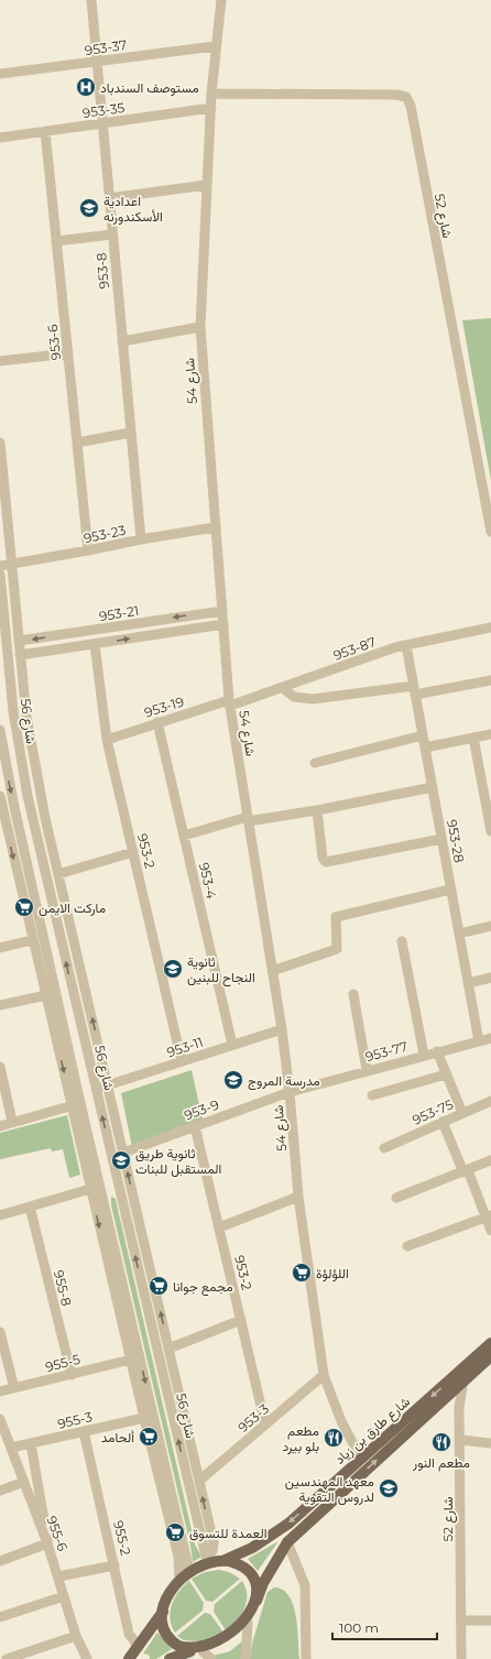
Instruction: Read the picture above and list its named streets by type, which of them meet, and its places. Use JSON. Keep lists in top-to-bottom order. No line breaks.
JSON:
{"streets":{"main road":["شارع طارق بن زياد"],"street":["953-37","953-35","شارع 52","953-8","953-6","شارع 54","953-23","953-21","953-87","953-19","شارع 56","953-28","953-2","953-4","953-11","953-77","953-9","953-75","955-8","955-5","953-3","955-3","955-6","955-2"]},"crossings":[["953-37","953-8"],["953-37","شارع 54"],["953-35","953-8"],["953-35","953-6"],["953-35","شارع 54"],["شارع 52","شارع 54"],["شارع 52","شارع طارق بن زياد"],["953-8","953-23"],["953-6","953-23"],["شارع 54","953-23"],["شارع 54","953-21"],["شارع 54","953-87"],["شارع 54","953-19"],["شارع 54","953-11"],["شارع 54","953-77"],["شارع 54","953-9"],["شارع 54","953-3"],["شارع 54","شارع طارق بن زياد"],["953-21","953-2"],["953-87","953-19"],["953-87","953-28"],["953-19","953-2"],["953-19","953-4"],["شارع 56","953-11"],["شارع 56","شارع طارق بن زياد"],["953-28","953-77"],["953-2","953-11"],["953-2","953-9"],["953-2","953-3"],["953-4","953-11"],["953-77","953-9"],["955-8","955-5"],["955-3","955-6"],["955-3","955-2"]],"places":{"hospital":["مستوصف السندباد"],"school or university":["اعدادية الأسكندورنه","ثانوية النجاح للبنين","مدرسة المروج","ثانوية طريق المستقبل للبنات","معهد المهندسين لدروس التقوية"],"supermarket":["ماركت الايمن","اللؤلؤة","مجمع جوانا","ألحامد","العمدة للتسوق"],"restaurant":["مطعم بلو بيرد","مطعم النور"]},"scale_bar":"100 m"}
